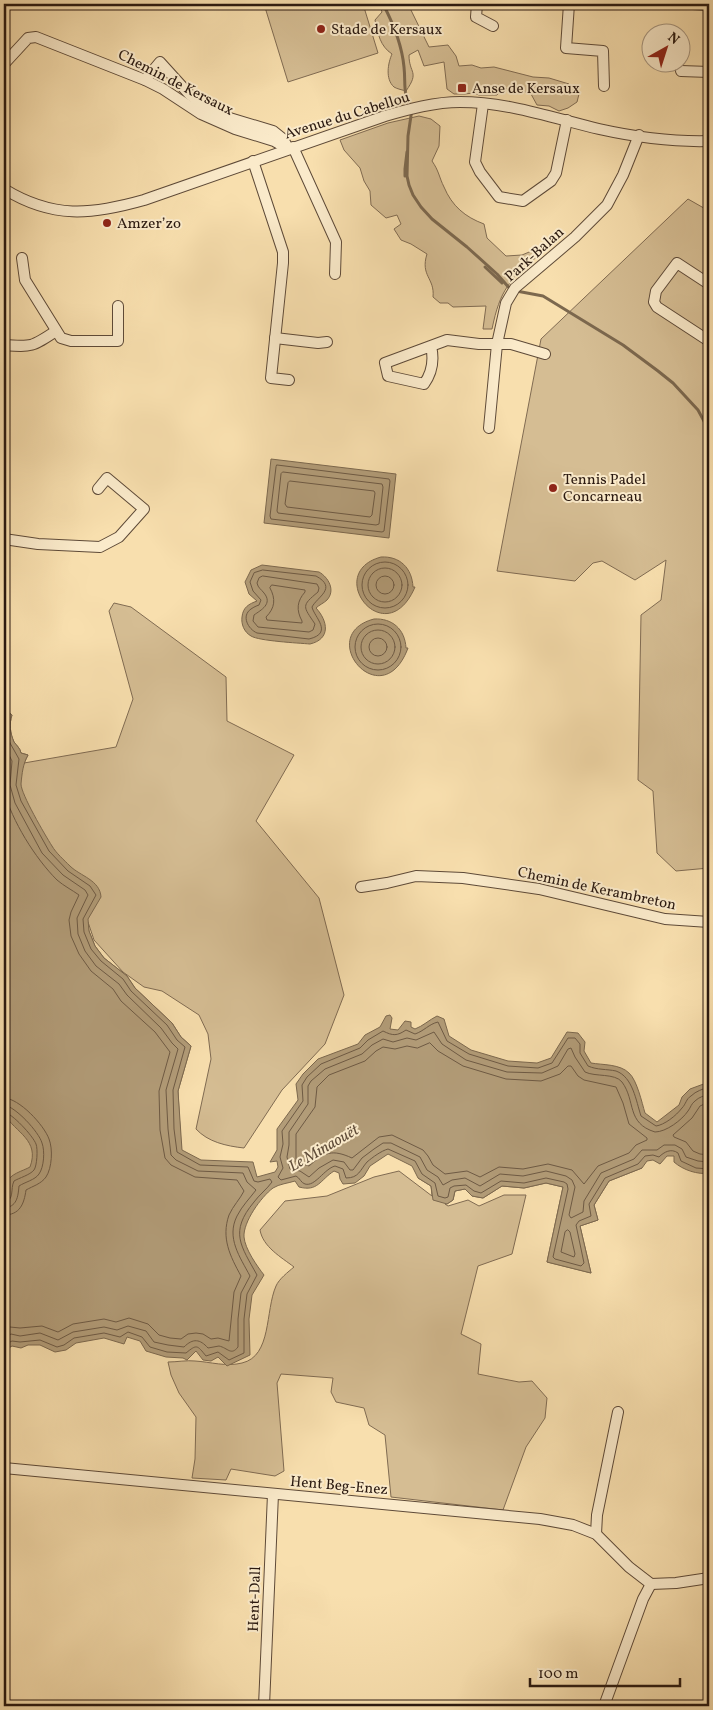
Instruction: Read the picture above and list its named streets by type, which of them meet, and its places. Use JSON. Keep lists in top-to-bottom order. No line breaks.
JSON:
{"streets":{"street":["Chemin de Kersaux","Avenue du Cabellou","Park-Balan","Chemin de Kerambreton","Hent Beg-Enez","Hent-Dall"]},"crossings":[["Chemin de Kersaux","Avenue du Cabellou"],["Avenue du Cabellou","Park-Balan"],["Hent Beg-Enez","Hent-Dall"]],"water":["Le Minaouët"],"places":{"other":["Stade de Kersaux","Amzer’zo","Tennis Padel Concarneau"],"transit":["Anse de Kersaux"]},"scale_bar":"100 m","north":"top right"}
